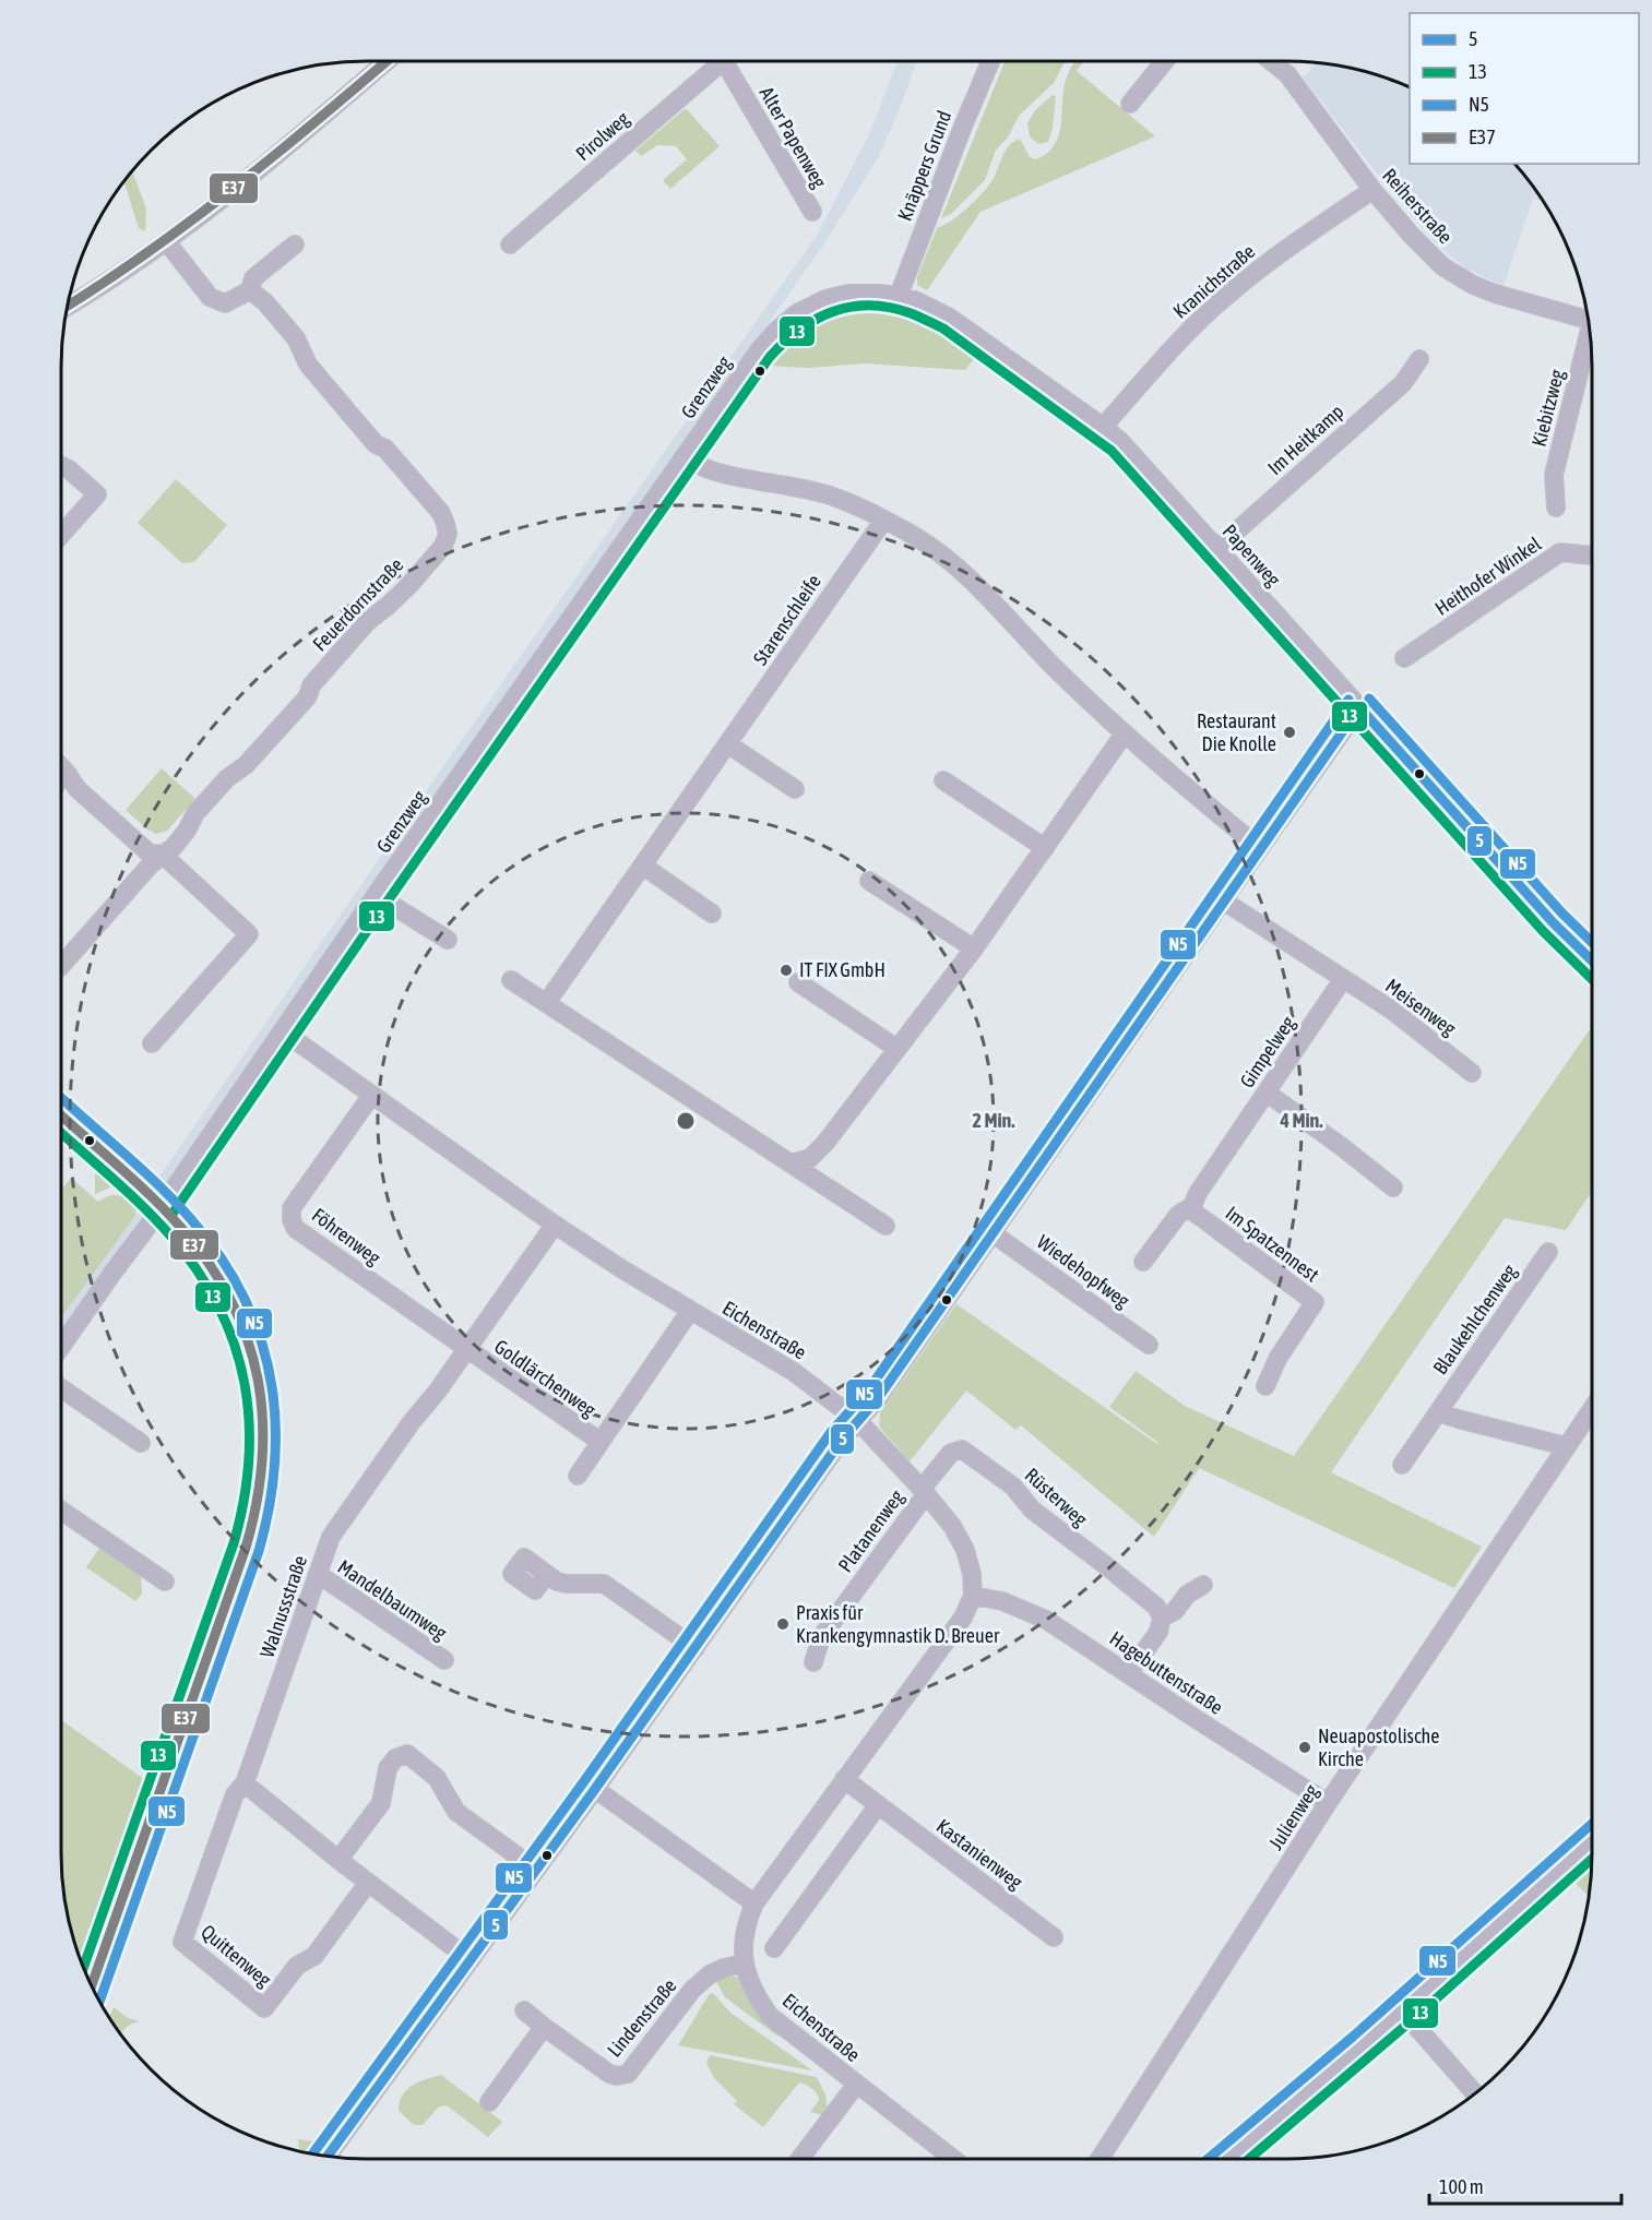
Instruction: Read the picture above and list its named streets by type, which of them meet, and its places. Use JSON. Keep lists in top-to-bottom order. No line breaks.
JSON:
{"streets":{"street":["Pirolweg","Alter Papenweg","Knäppers Grund","Reiherstraße","Kranichstraße","Grenzweg","Kiebitzweg","Im Heitkamp","Papenweg","Heithofer Winkel","Feuerdornstraße","Starenschleife","Meisenweg","Gimpelweg","Föhrenweg","Im Spatzennest","Wiedehopfweg","Blaukehlchenweg","Eichenstraße","Goldlärchenweg","Rüsterweg","Platanenweg","Mandelbaumweg","Walnussstraße","Hagebuttenstraße","Julienweg","Kastanienweg","Quittenweg","Lindenstraße"]},"crossings":[["Knäppers Grund","Papenweg"],["Reiherstraße","Kranichstraße"],["Kranichstraße","Papenweg"],["Grenzweg","Papenweg"],["Grenzweg","Eichenstraße"],["Im Heitkamp","Papenweg"],["Meisenweg","Gimpelweg"],["Gimpelweg","Im Spatzennest"],["Föhrenweg","Eichenstraße"],["Föhrenweg","Goldlärchenweg"],["Föhrenweg","Walnussstraße"],["Eichenstraße","Goldlärchenweg"],["Eichenstraße","Rüsterweg"],["Eichenstraße","Platanenweg"],["Eichenstraße","Walnussstraße"],["Eichenstraße","Hagebuttenstraße"],["Eichenstraße","Lindenstraße"],["Goldlärchenweg","Walnussstraße"],["Rüsterweg","Platanenweg"],["Mandelbaumweg","Walnussstraße"],["Walnussstraße","Quittenweg"],["Hagebuttenstraße","Julienweg"]],"places":["Restaurant Die Knolle","IT FIX GmbH","Praxis für Krankengymnastik D. Breuer","Neuapostolische Kirche"],"lines":["transit line E37","transit line 13","transit line N5","transit line 5"],"legend":["5","13","N5","E37"],"scale_bar":"100 m","rings":["2 Min.","4 Min."]}
